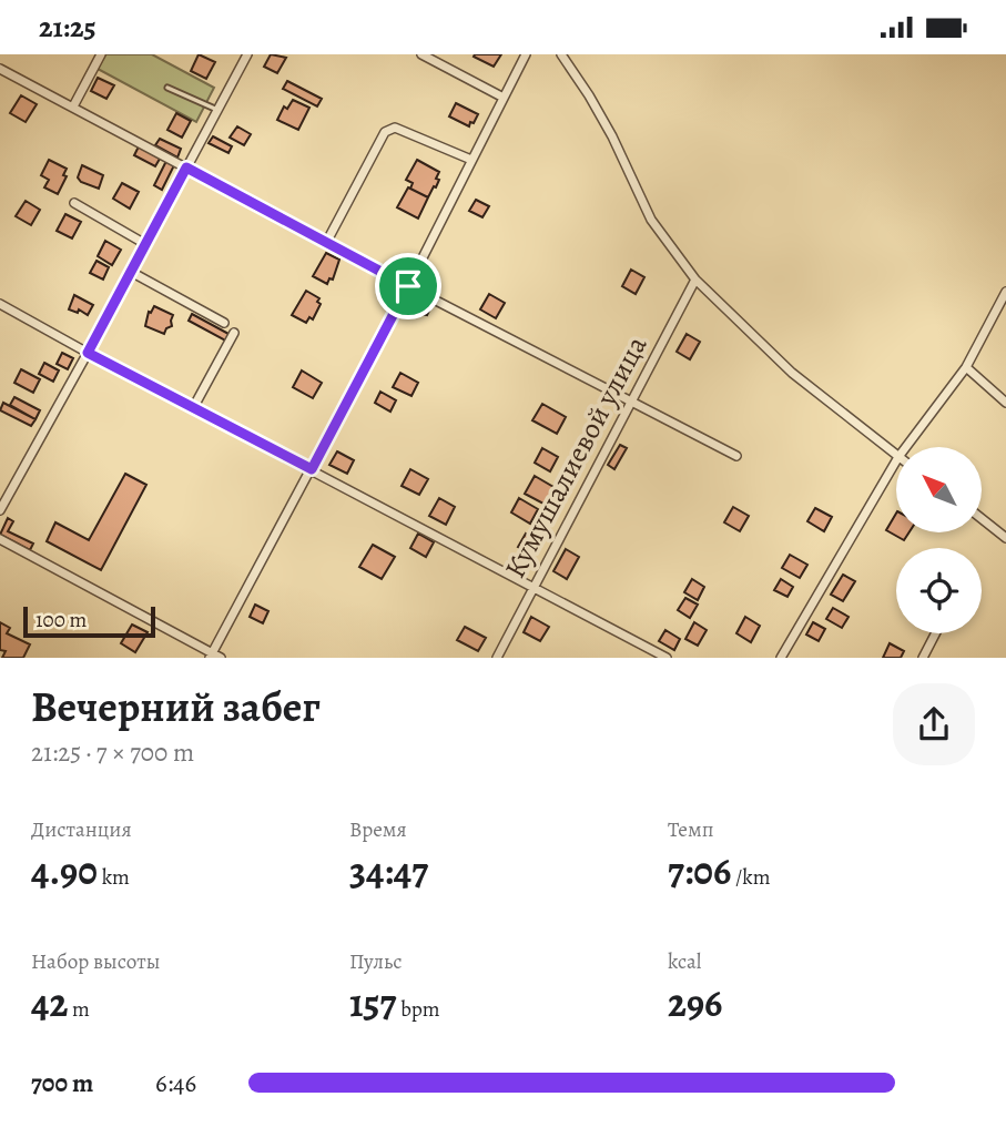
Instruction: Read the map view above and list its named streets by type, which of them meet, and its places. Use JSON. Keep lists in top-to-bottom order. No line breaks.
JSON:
{"streets":{"street":["Кумушалиевой улица"]},"scale_bar":"100 m","north":"top left","page":{"status":"21:25","scale":"100 m","heading":["Вечерний забег","21:25 · 7 × 700 m"],"stats":[["Дистанция","4.90 km"],["Время","34:47"],["Темп","7:06 /km"],["Набор высоты","42 m"],["Пульс","157 bpm"],["kcal","296"]],"list":[{"name":"700 m","note":"6:46"}]}}
